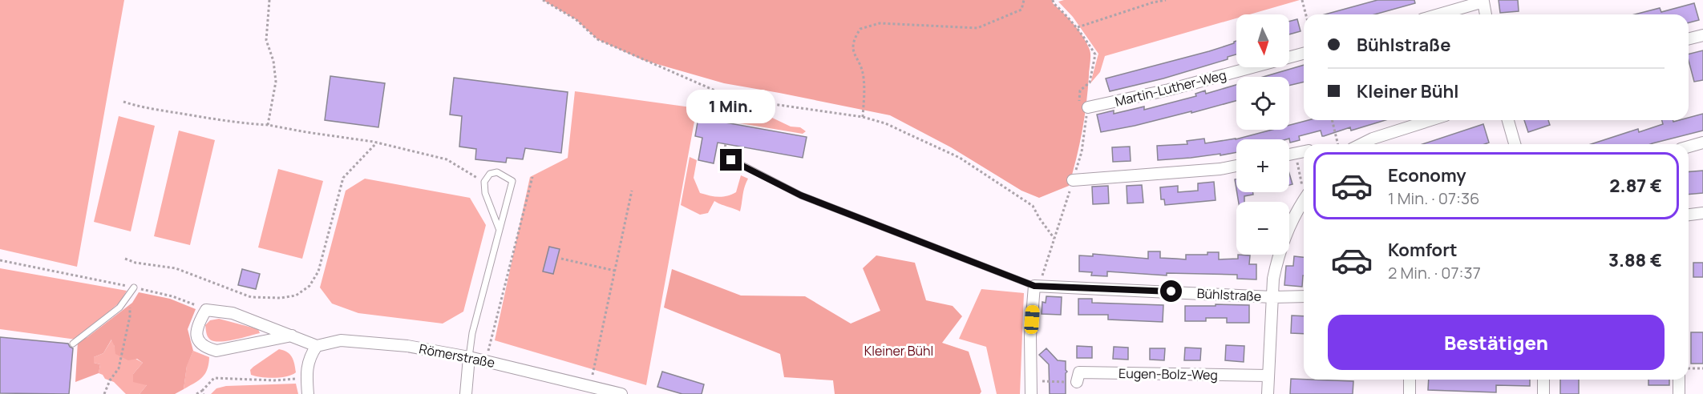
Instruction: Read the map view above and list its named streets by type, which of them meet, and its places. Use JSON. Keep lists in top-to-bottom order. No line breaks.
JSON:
{"streets":{"street":["Martin-Luther-Weg","Bühlstraße","Römerstraße","Eugen-Bolz-Weg"]},"parks":["Kleiner Bühl"],"north":"bottom","page":{"map_buttons":["+","−"],"banner":["Bühlstraße","Kleiner Bühl"],"bubble":"1 Min.","list":[{"name":"Economy","note":"1 Min. · 07:36","value":"2.87 €"},{"name":"Komfort","note":"2 Min. · 07:37","value":"3.88 €"}],"buttons":"Bestätigen"}}
